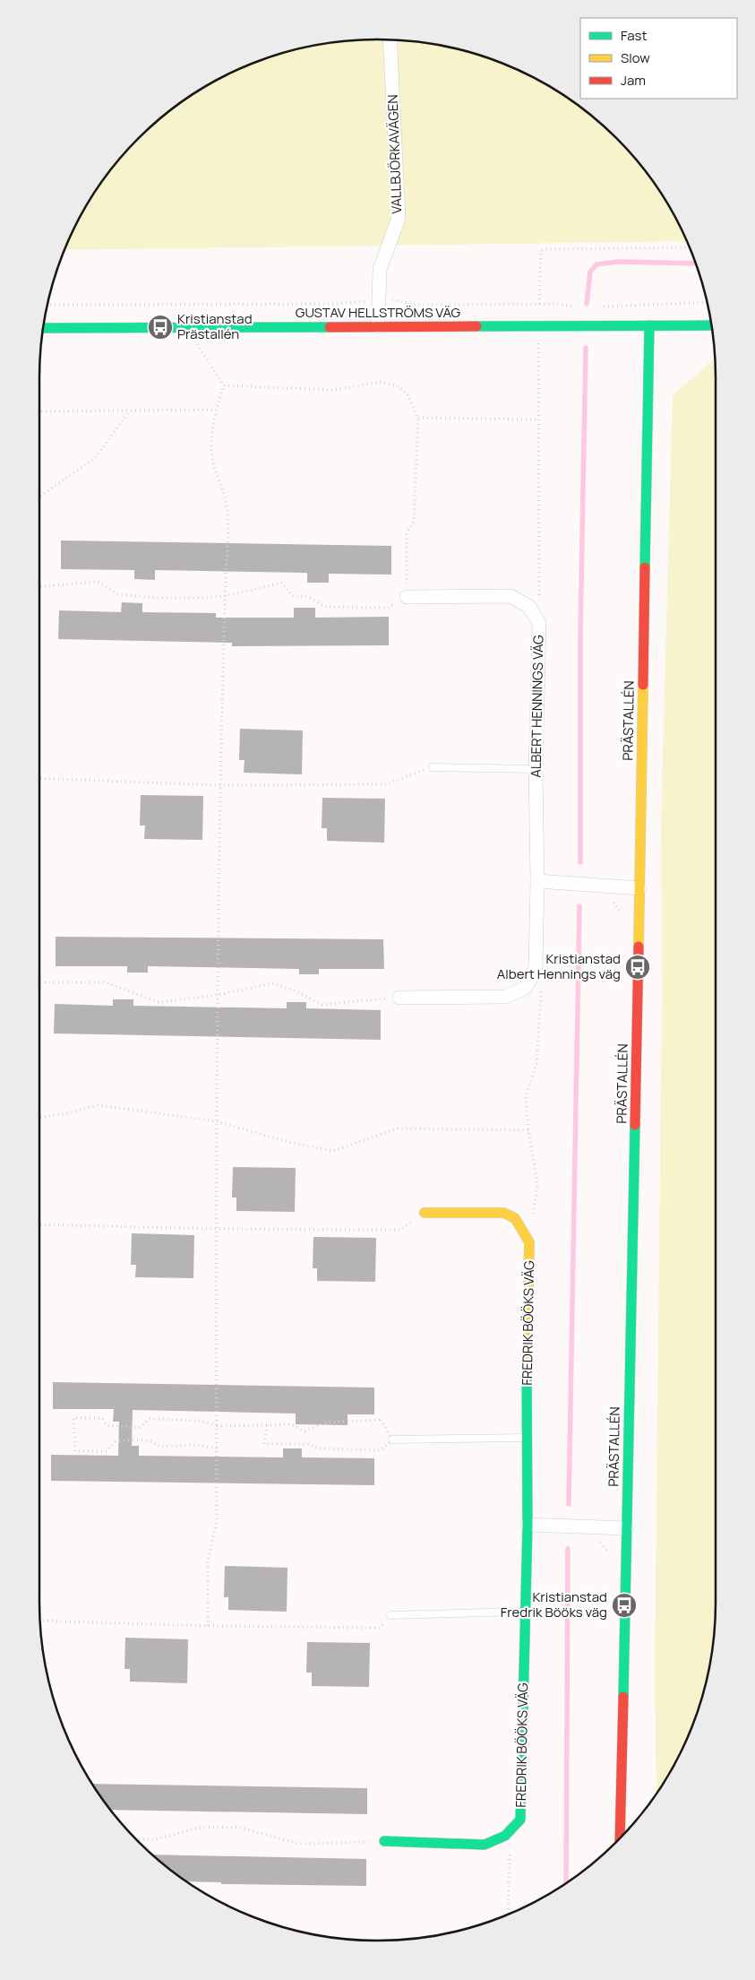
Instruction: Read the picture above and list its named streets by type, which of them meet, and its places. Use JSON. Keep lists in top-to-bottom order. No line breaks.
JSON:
{"streets":{"street":["VALLBJÖRKAVÄGEN","GUSTAV HELLSTRÖMS VÄG","ALBERT HENNINGS VÄG","PRÄSTALLÉN","FREDRIK BÖÖKS VÄG"]},"crossings":[["VALLBJÖRKAVÄGEN","GUSTAV HELLSTRÖMS VÄG"],["GUSTAV HELLSTRÖMS VÄG","PRÄSTALLÉN"]],"places":{"bus stop":["Kristianstad Prästallén","Kristianstad Albert Hennings väg","Kristianstad Fredrik Bööks väg"]},"legend":["Fast","Slow","Jam"]}
